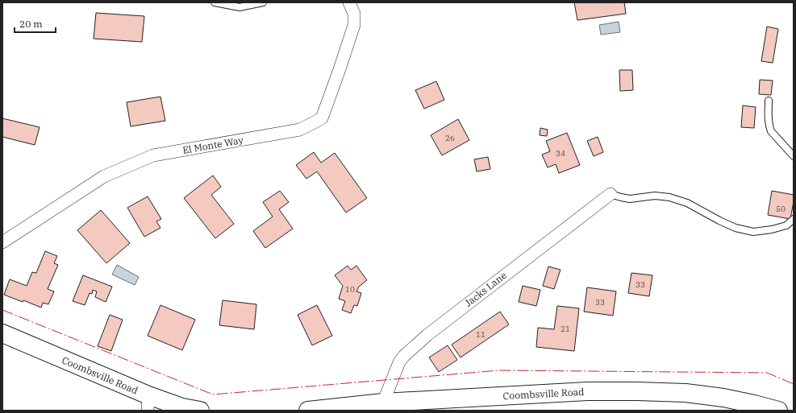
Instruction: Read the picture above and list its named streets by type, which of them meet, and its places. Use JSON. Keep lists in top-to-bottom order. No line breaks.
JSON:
{"streets":{"street":["El Monte Way","Jacks Lane","Coombsville Road"]},"crossings":[["Jacks Lane","Coombsville Road"]],"house_numbers":["26","34","50","33","10","33","21","11"],"scale_bar":"20 m"}
